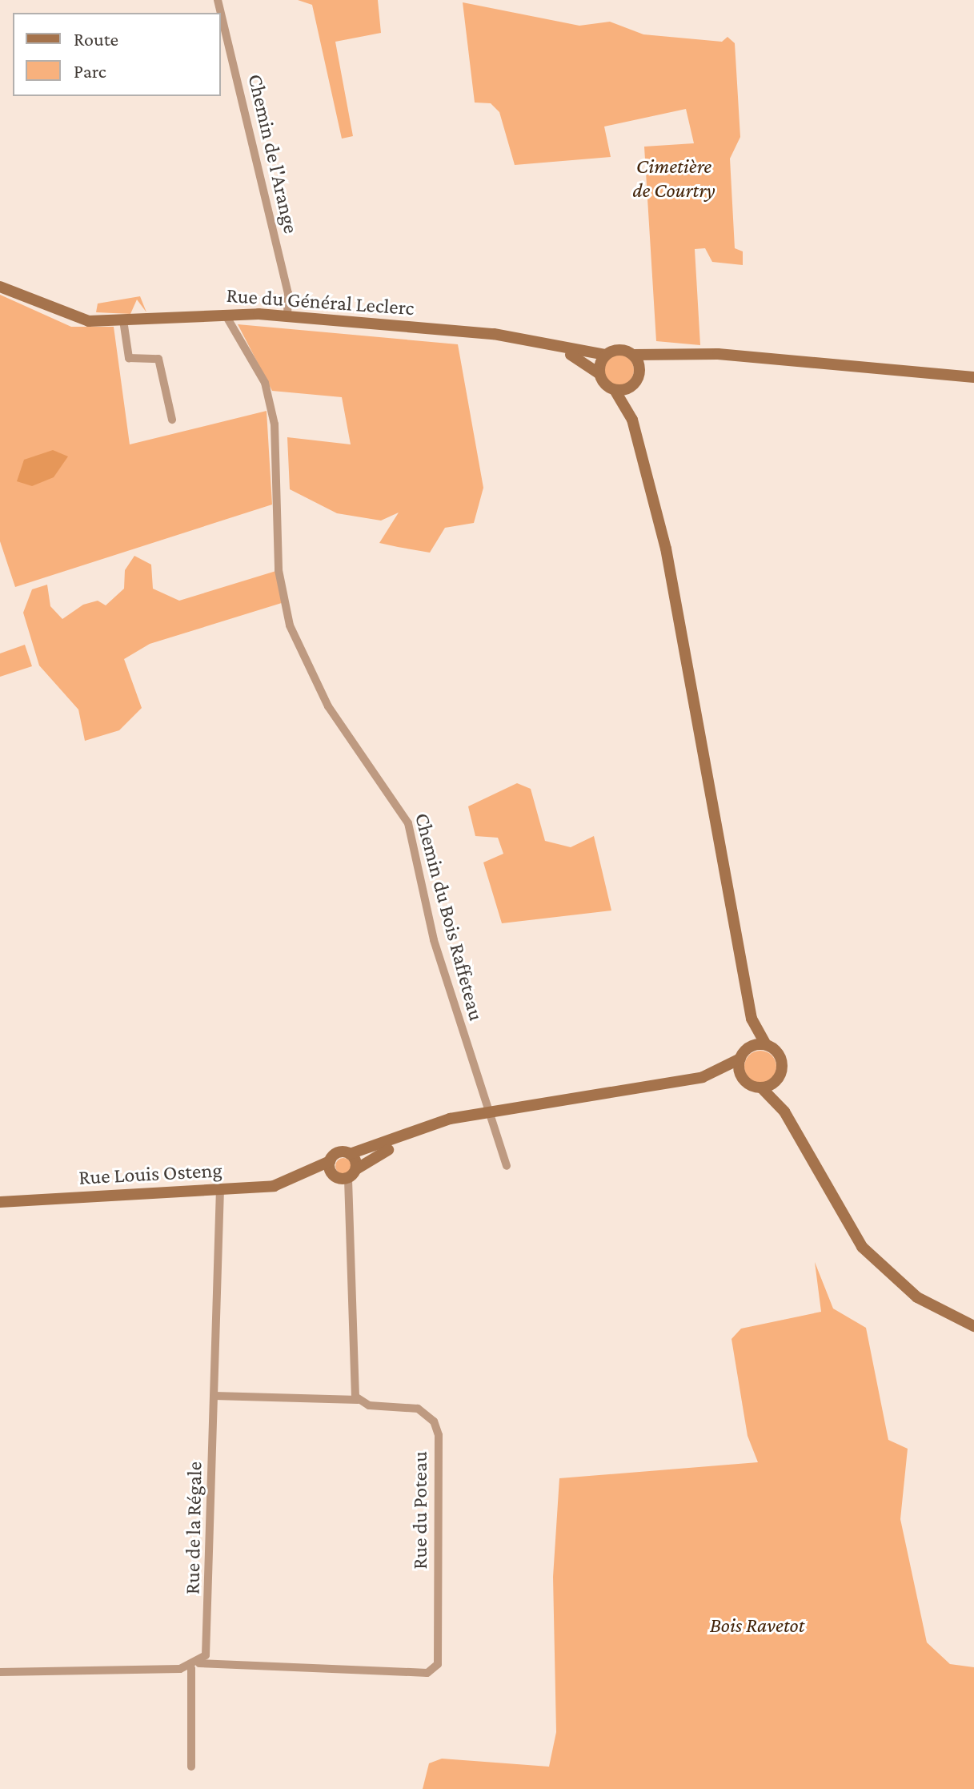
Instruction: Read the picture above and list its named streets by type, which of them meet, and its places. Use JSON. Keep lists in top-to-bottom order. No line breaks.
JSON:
{"streets":{"main road":["Rue du Général Leclerc","Rue Louis Osteng"],"street":["Chemin de l'Arange","Chemin du Bois Raffeteau","Rue du Poteau","Rue de la Régale"]},"crossings":[["Chemin de l'Arange","Rue du Général Leclerc"],["Rue du Général Leclerc","Chemin du Bois Raffeteau"],["Rue Louis Osteng","Rue de la Régale"],["Rue du Poteau","Rue de la Régale"]],"parks":["Cimetière de Courtry","Bois Ravetot"],"legend":["Route","Parc"]}
